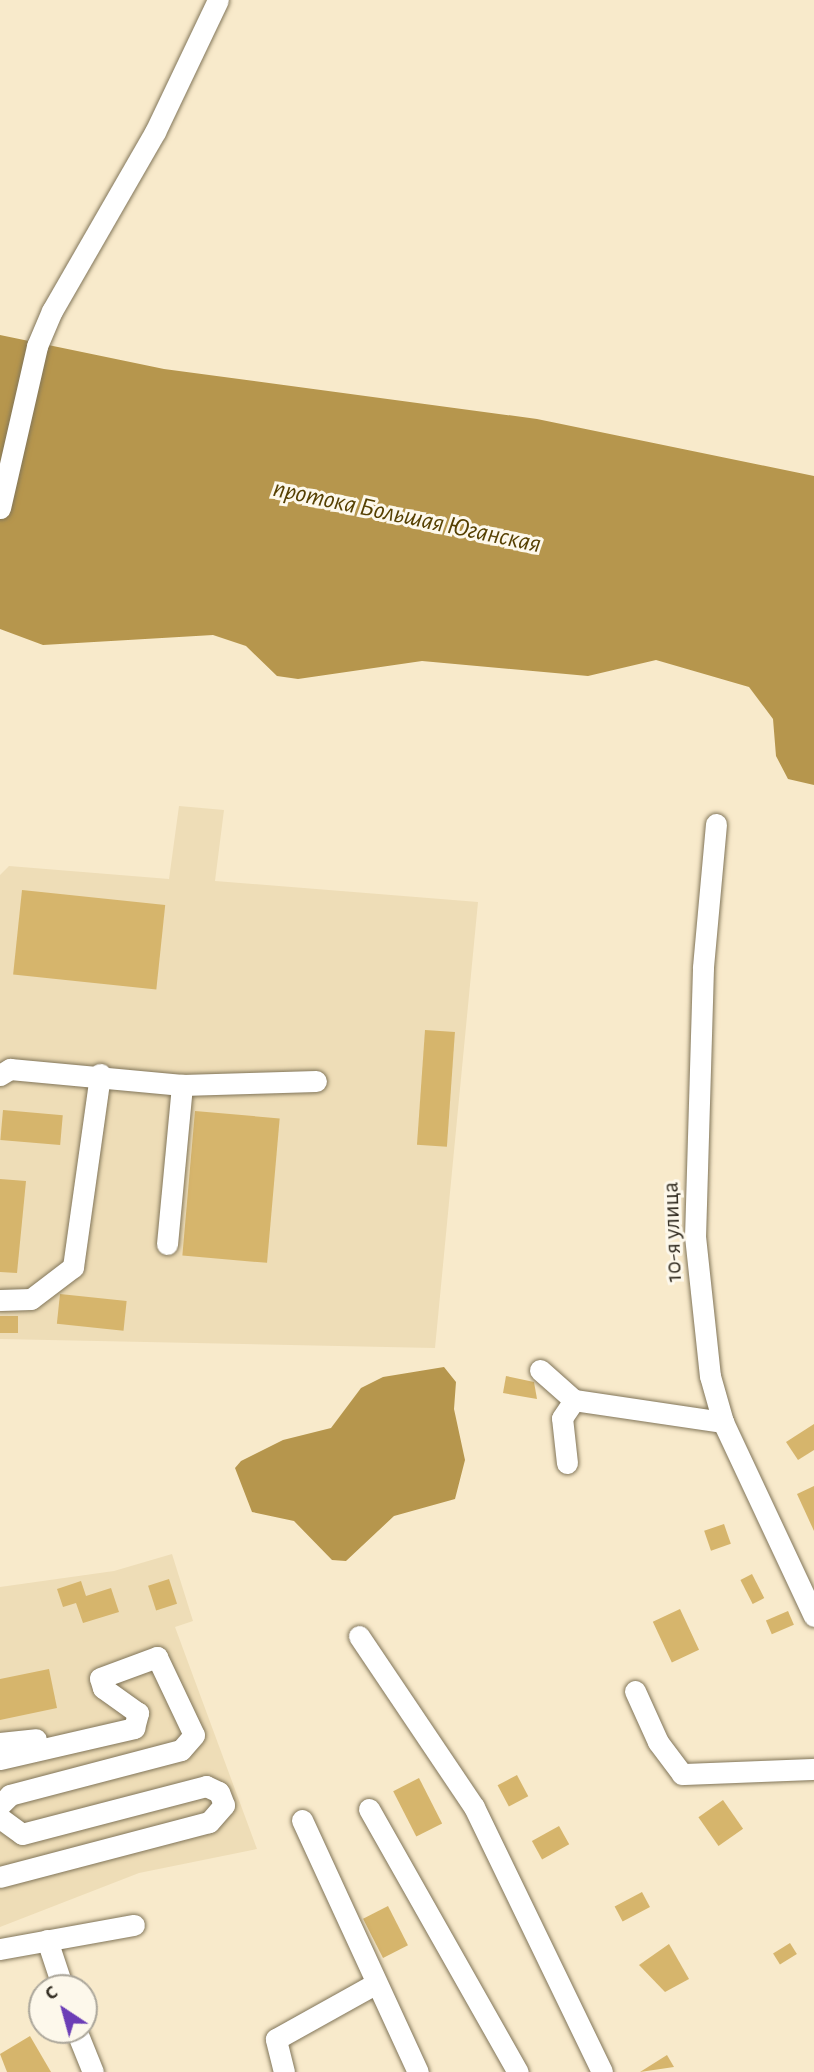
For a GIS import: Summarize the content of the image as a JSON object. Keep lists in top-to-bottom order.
{
  "streets": {
    "street": ["10-я улица"]
  },
  "water": ["протока Большая Юганская"],
  "north": "top left"
}
